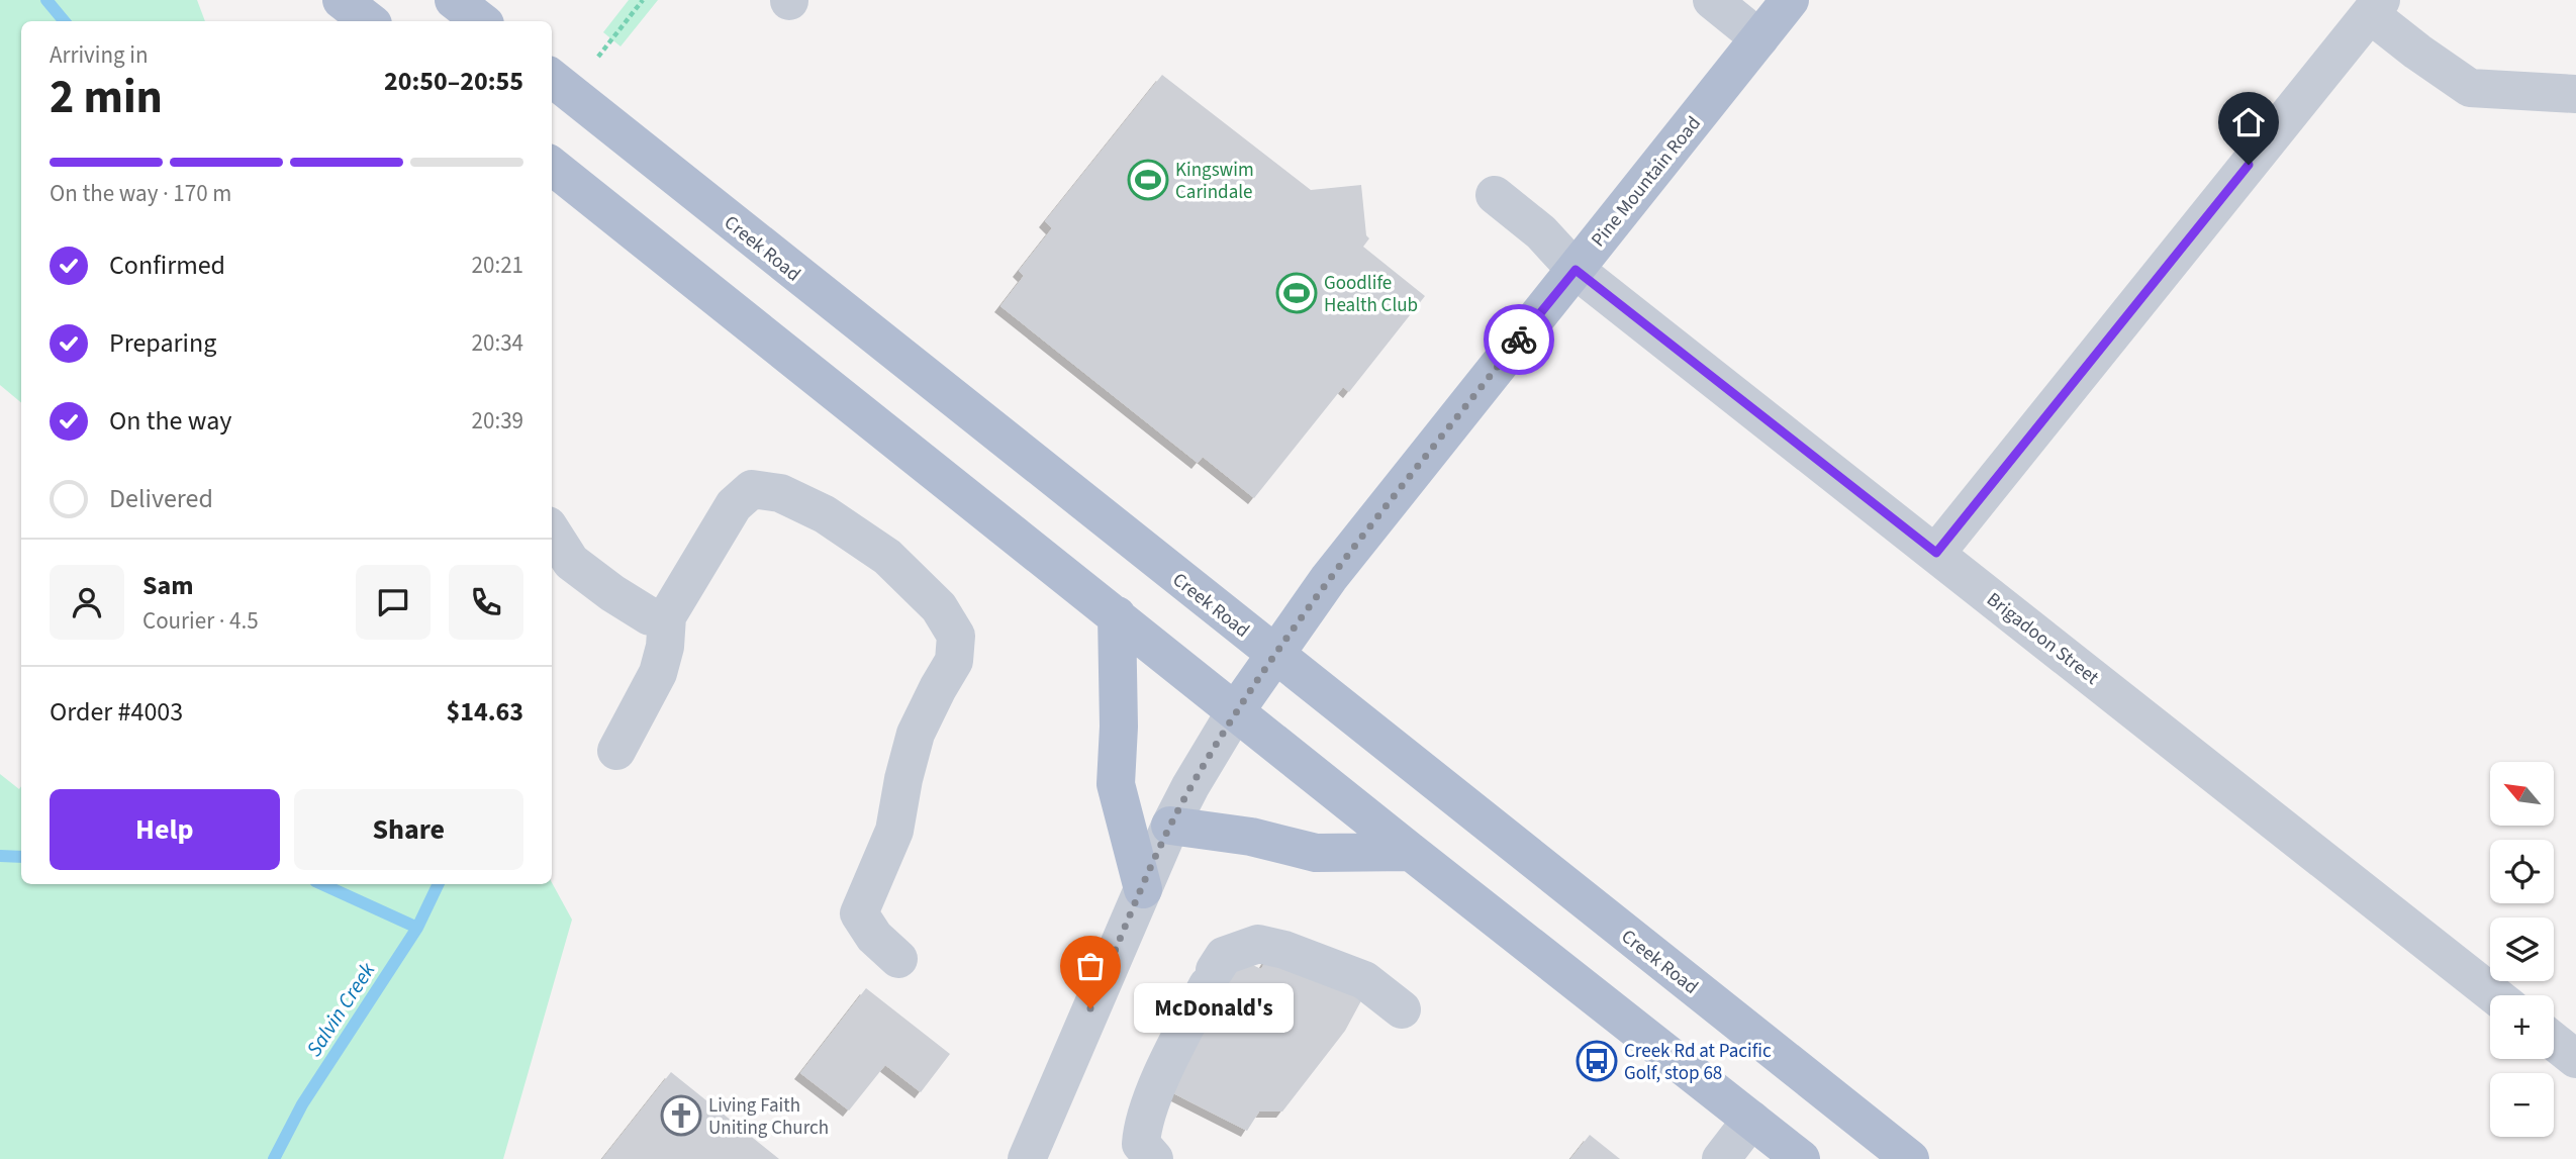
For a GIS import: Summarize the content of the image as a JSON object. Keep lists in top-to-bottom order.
{
  "streets": {
    "main road": ["Pine Mountain Road", "Creek Road"],
    "street": ["Brigadoon Street"]
  },
  "crossings": [
    ["Pine Mountain Road", "Creek Road"],
    ["Pine Mountain Road", "Brigadoon Street"]
  ],
  "water": ["Salvin Creek"],
  "places": {
    "sports": ["Kingswim Carindale", "Goodlife Health Club"],
    "other": ["McDonald's"],
    "bus stop": ["Creek Rd at Pacific Golf, stop 68"],
    "church": ["Living Faith Uniting Church"]
  },
  "north": "top left",
  "page": {
    "heading": ["2 min", "Arriving in", "20:50–20:55"],
    "panel": [
      "Sam",
      "Courier · 4.5",
      "Order #4003",
      "$14.63"
    ],
    "bar": "On the way · 170 m",
    "list": [
      ["Confirmed", "20:21"],
      ["Preparing", "20:34"],
      ["On the way", "20:39"],
      "Delivered"
    ],
    "map_buttons": ["+", "−"],
    "buttons": ["Help", "Share"],
    "bubble": "McDonald's"
  }
}
